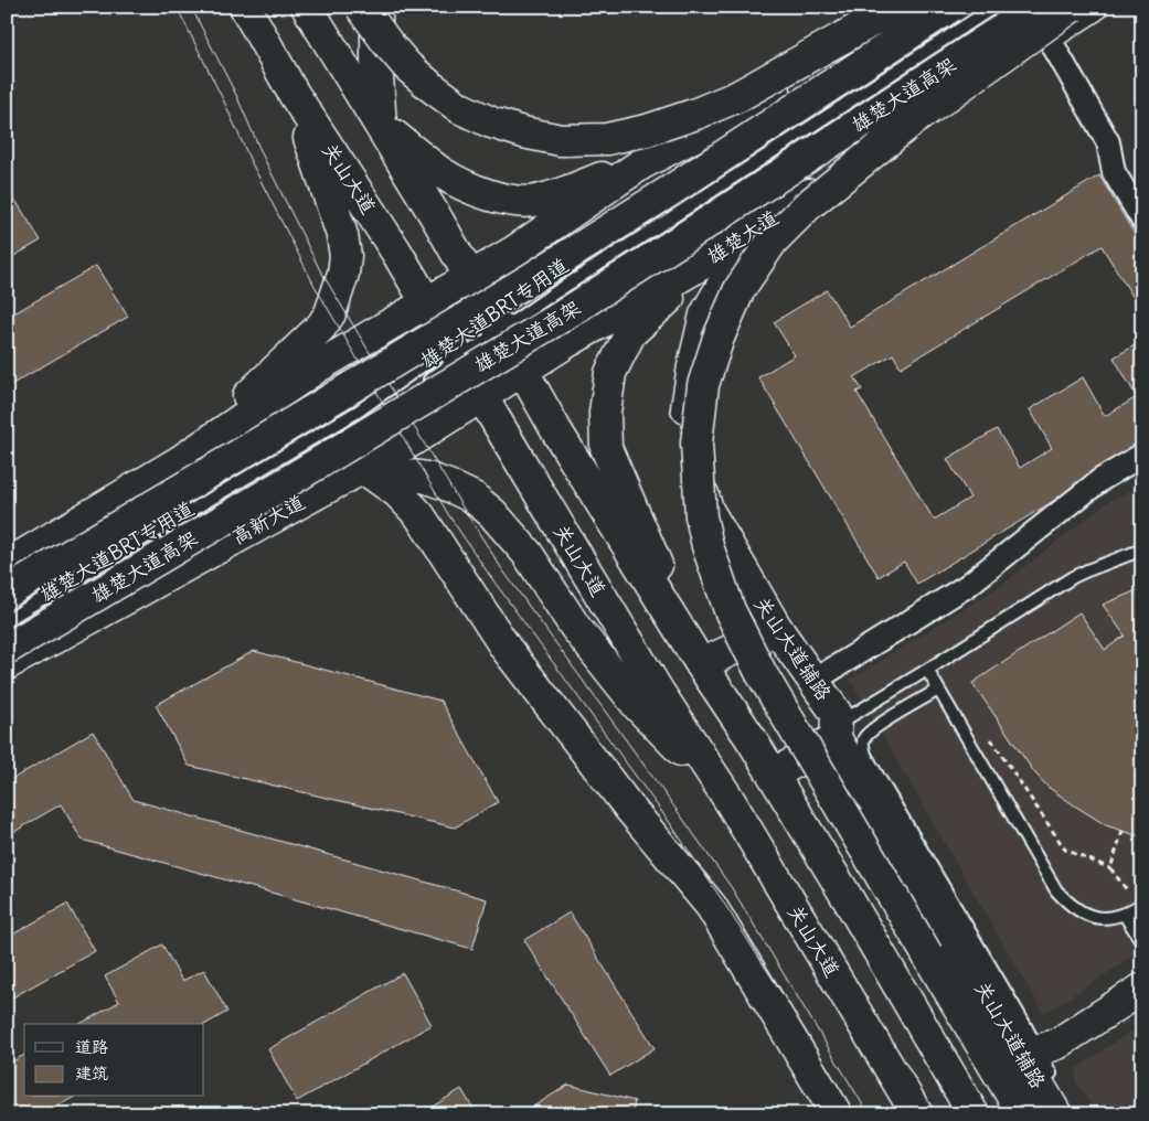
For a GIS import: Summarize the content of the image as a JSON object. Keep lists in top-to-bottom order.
{
  "streets": {
    "main road": [
      "雄楚大道高架",
      "关山大道",
      "雄楚大道",
      "高新大道",
      "关山大道辅路"
    ],
    "lane": ["雄楚大道BRT专用道"]
  },
  "crossings": [
    ["关山大道", "雄楚大道"],
    ["关山大道", "雄楚大道BRT专用道"],
    ["雄楚大道", "高新大道"],
    ["雄楚大道", "关山大道辅路"]
  ],
  "legend": ["道路", "建筑"]
}
